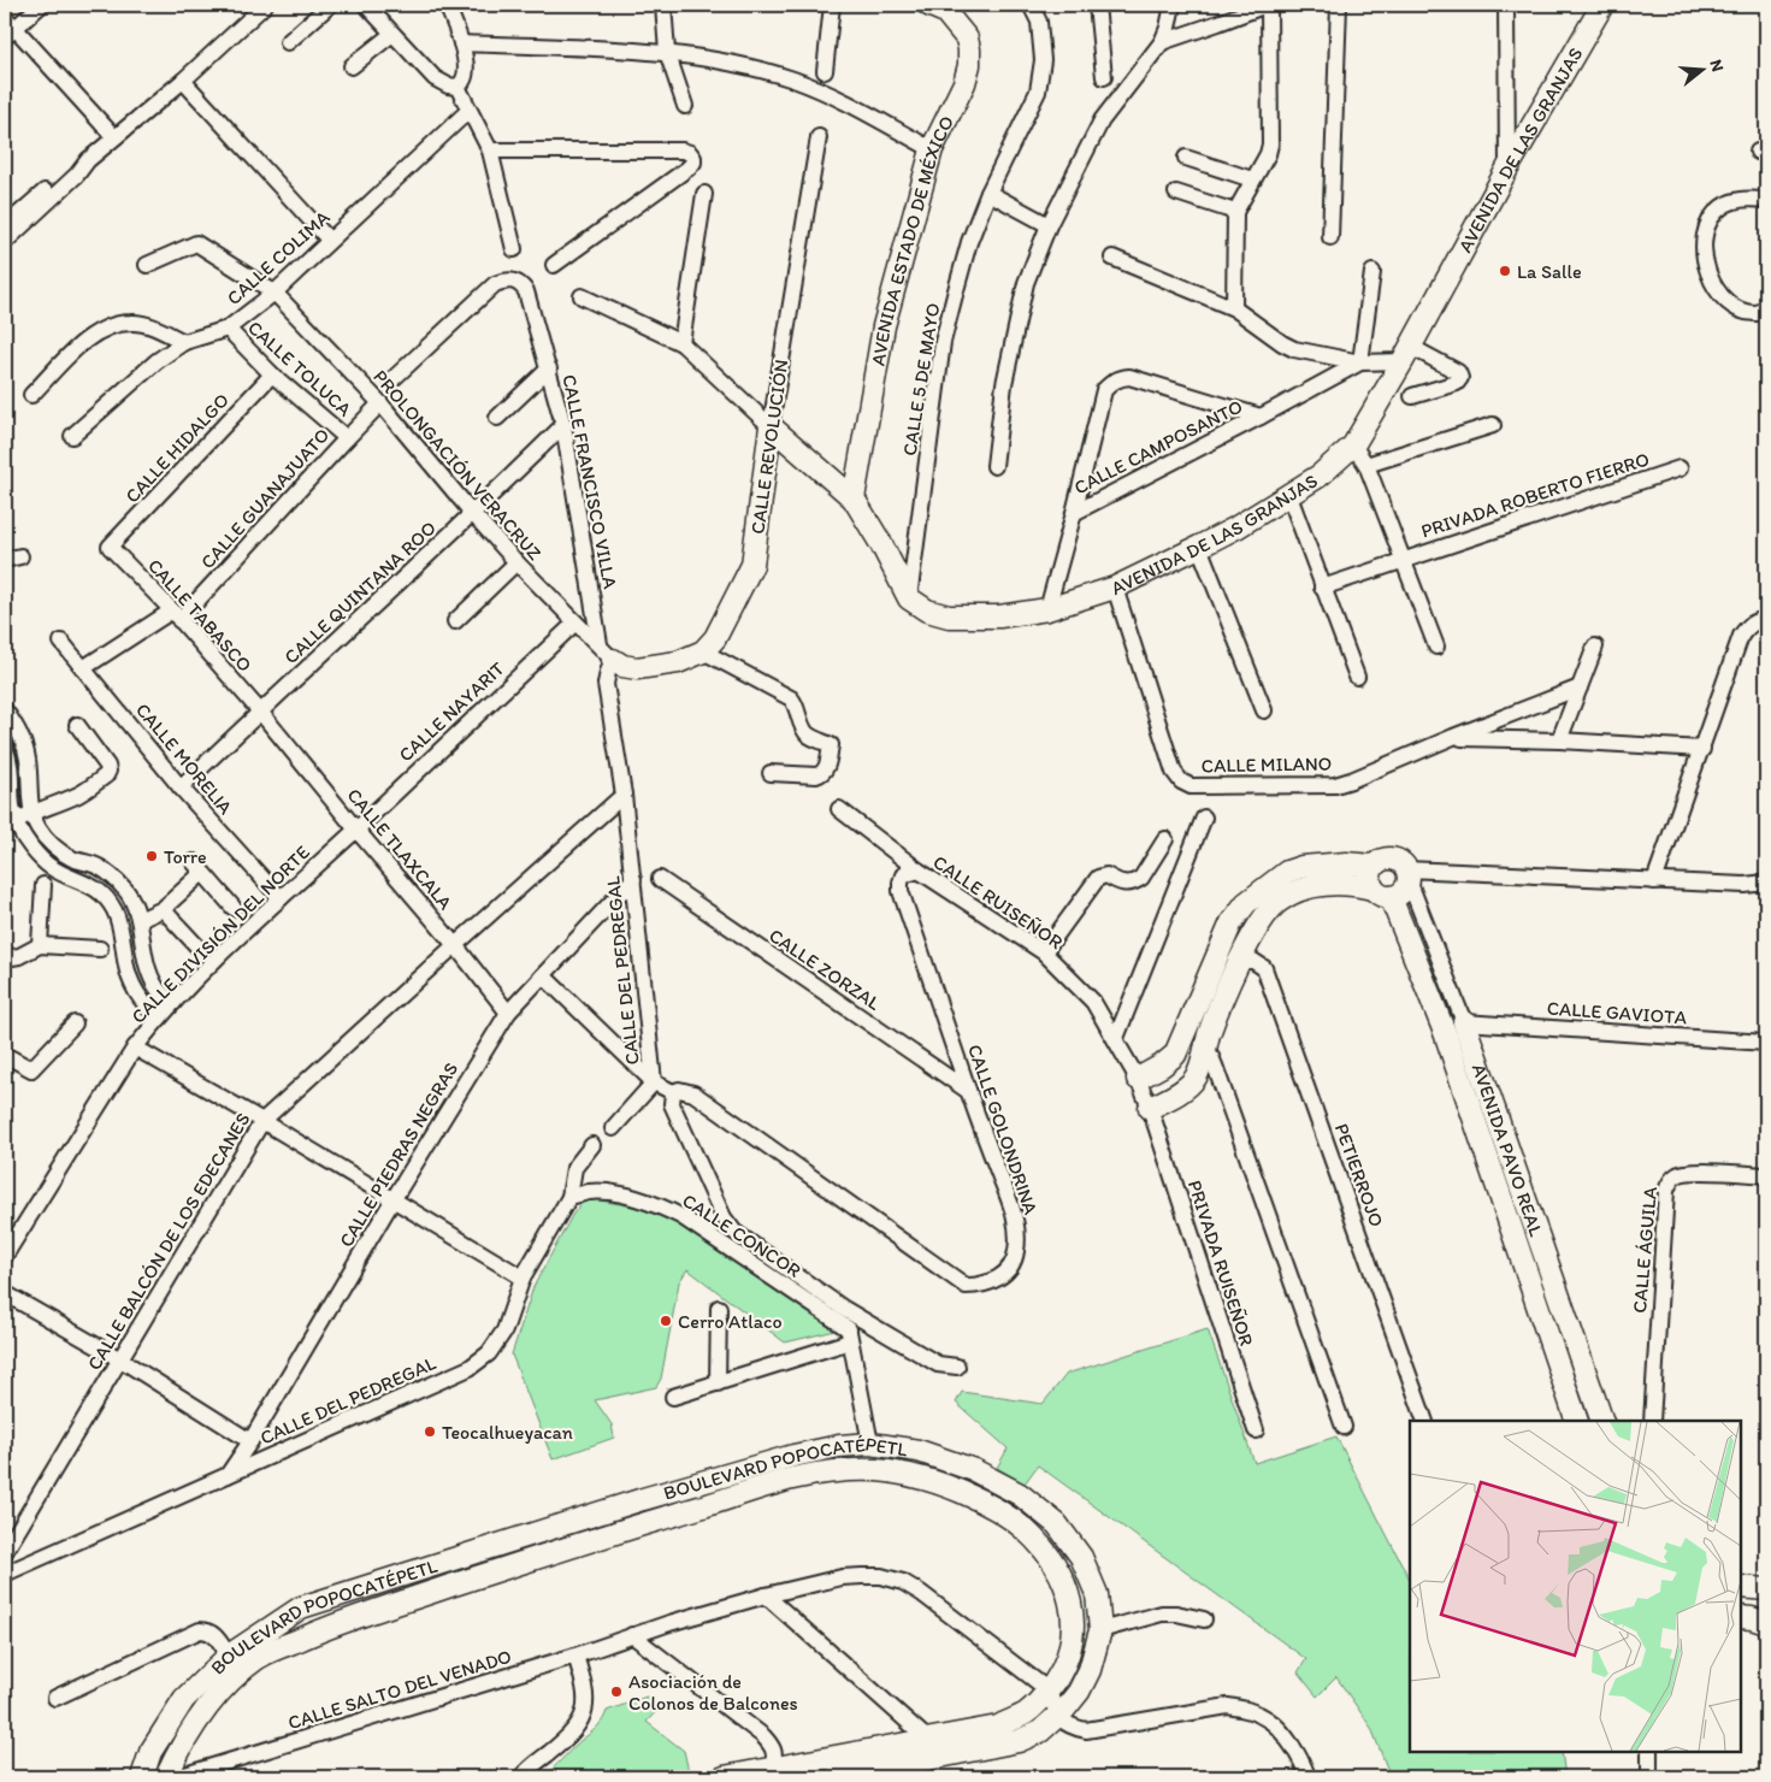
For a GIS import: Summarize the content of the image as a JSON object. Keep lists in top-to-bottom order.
{
  "streets": {
    "street": [
      "AVENIDA DE LAS GRANJAS",
      "AVENIDA ESTADO DE MÉXICO",
      "CALLE COLIMA",
      "CALLE TOLUCA",
      "CALLE 5 DE MAYO",
      "CALLE REVOLUCIÓN",
      "CALLE CAMPOSANTO",
      "CALLE HIDALGO",
      "PROLONGACIÓN VERACRUZ",
      "CALLE FRANCISCO VILLA",
      "PRIVADA ROBERTO FIERRO",
      "CALLE GUANAJUATO",
      "CALLE QUINTANA ROO",
      "CALLE TABASCO",
      "CALLE NAYARIT",
      "CALLE MORELIA",
      "CALLE MILANO",
      "CALLE TLAXCALA",
      "CALLE RUISEÑOR",
      "CALLE DIVISIÓN DEL NORTE",
      "CALLE ZORZAL",
      "CALLE DEL PEDREGAL",
      "CALLE GAVIOTA",
      "CALLE GOLONDRINA",
      "AVENIDA PAVO REAL",
      "CALLE PIEDRAS NEGRAS",
      "PETIERROJO",
      "CALLE CONCOR",
      "CALLE BALCÓN DE LOS EDECANES",
      "CALLE ÁGUILA",
      "PRIVADA RUISEÑOR",
      "BOULEVARD POPOCATÉPETL",
      "CALLE SALTO DEL VENADO"
    ]
  },
  "crossings": [
    ["AVENIDA DE LAS GRANJAS", "CALLE 5 DE MAYO"],
    ["AVENIDA DE LAS GRANJAS", "CALLE CAMPOSANTO"],
    ["AVENIDA DE LAS GRANJAS", "CALLE MILANO"],
    ["CALLE COLIMA", "CALLE TOLUCA"],
    ["CALLE COLIMA", "PROLONGACIÓN VERACRUZ"],
    ["CALLE TOLUCA", "CALLE HIDALGO"],
    ["CALLE TOLUCA", "CALLE GUANAJUATO"],
    ["CALLE HIDALGO", "CALLE TABASCO"],
    ["PROLONGACIÓN VERACRUZ", "CALLE FRANCISCO VILLA"],
    ["PROLONGACIÓN VERACRUZ", "CALLE GUANAJUATO"],
    ["PROLONGACIÓN VERACRUZ", "CALLE QUINTANA ROO"],
    ["PROLONGACIÓN VERACRUZ", "CALLE NAYARIT"],
    ["PROLONGACIÓN VERACRUZ", "CALLE DEL PEDREGAL"],
    ["CALLE FRANCISCO VILLA", "CALLE QUINTANA ROO"],
    ["CALLE FRANCISCO VILLA", "CALLE DEL PEDREGAL"],
    ["CALLE GUANAJUATO", "CALLE TABASCO"],
    ["CALLE GUANAJUATO", "CALLE MORELIA"],
    ["CALLE QUINTANA ROO", "CALLE TABASCO"],
    ["CALLE QUINTANA ROO", "CALLE MORELIA"],
    ["CALLE QUINTANA ROO", "CALLE TLAXCALA"],
    ["CALLE TABASCO", "CALLE TLAXCALA"],
    ["CALLE NAYARIT", "CALLE TLAXCALA"],
    ["CALLE NAYARIT", "CALLE DIVISIÓN DEL NORTE"],
    ["CALLE MORELIA", "CALLE DIVISIÓN DEL NORTE"],
    ["CALLE TLAXCALA", "CALLE DIVISIÓN DEL NORTE"],
    ["CALLE TLAXCALA", "CALLE PIEDRAS NEGRAS"],
    ["CALLE TLAXCALA", "CALLE BALCÓN DE LOS EDECANES"],
    ["CALLE RUISEÑOR", "CALLE GOLONDRINA"],
    ["CALLE RUISEÑOR", "PRIVADA RUISEÑOR"],
    ["CALLE ZORZAL", "CALLE GOLONDRINA"],
    ["CALLE DEL PEDREGAL", "CALLE GOLONDRINA"],
    ["CALLE DEL PEDREGAL", "CALLE PIEDRAS NEGRAS"],
    ["CALLE DEL PEDREGAL", "CALLE CONCOR"],
    ["CALLE DEL PEDREGAL", "CALLE BALCÓN DE LOS EDECANES"],
    ["CALLE GAVIOTA", "AVENIDA PAVO REAL"],
    ["CALLE GOLONDRINA", "CALLE PIEDRAS NEGRAS"],
    ["BOULEVARD POPOCATÉPETL", "CALLE SALTO DEL VENADO"]
  ],
  "places": [
    "La Salle",
    "Torre",
    "Cerro Atlaco",
    "Teocalhueyacan",
    "Asociación de Colonos de Balcones"
  ],
  "north": "right"
}
